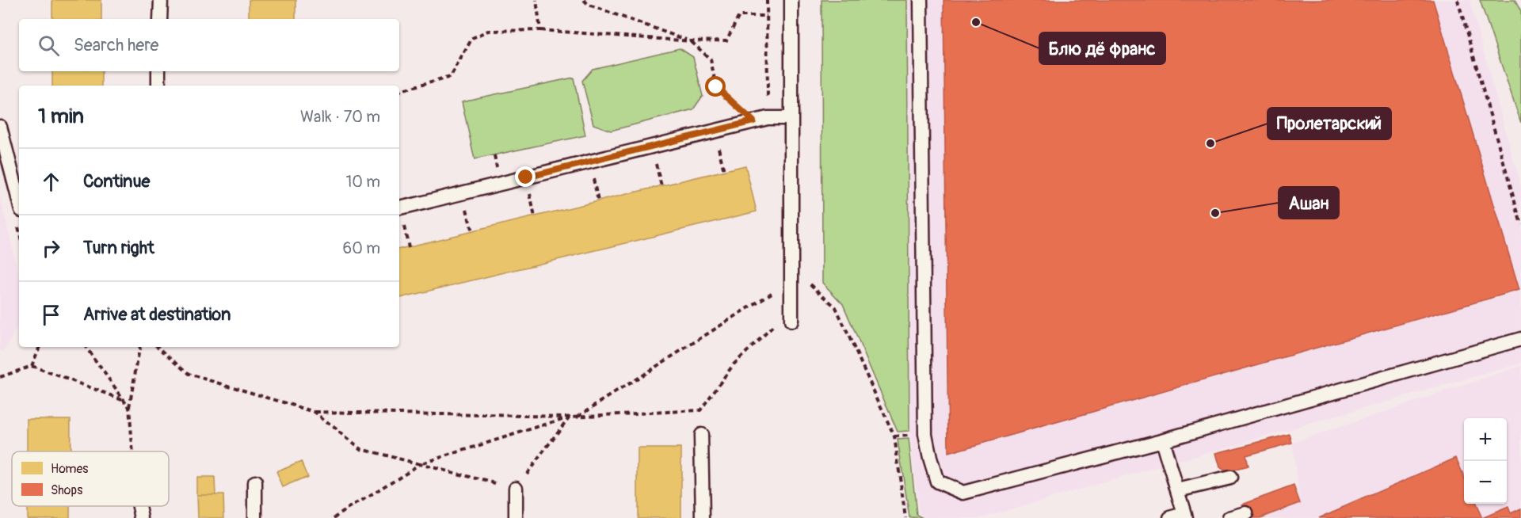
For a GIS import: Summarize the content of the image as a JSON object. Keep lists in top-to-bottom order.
{
  "places": ["Блю дё франс", "Пролетарский", "Ашан"],
  "legend": ["Homes", "Shops"],
  "page": {
    "search": "Search here",
    "heading": ["1 min", "Walk · 70 m"],
    "list": [
      ["Continue", "10 m"],
      ["Turn right", "60 m"],
      "Arrive at destination"
    ],
    "map_buttons": ["+", "−"]
  }
}
